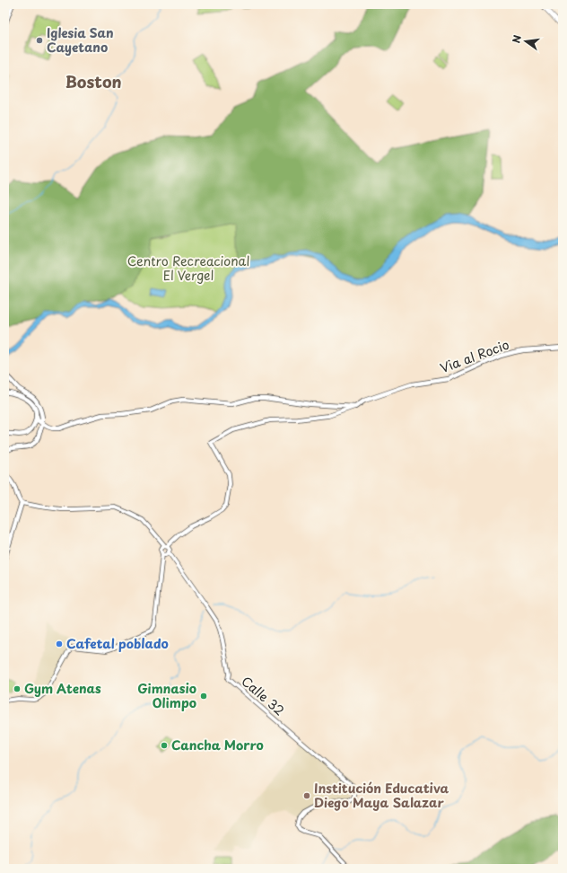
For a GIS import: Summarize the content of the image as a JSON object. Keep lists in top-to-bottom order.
{
  "streets": {
    "main road": ["Via al Rocio"],
    "street": ["Calle 32"]
  },
  "districts": ["Boston"],
  "parks": ["Centro Recreacional El Vergel"],
  "places": [
    "Iglesia San Cayetano",
    "Cafetal poblado",
    "Gym Atenas",
    "Gimnasio Olimpo",
    "Cancha Morro",
    "Institución Educativa Diego Maya Salazar"
  ],
  "north": "left"
}
